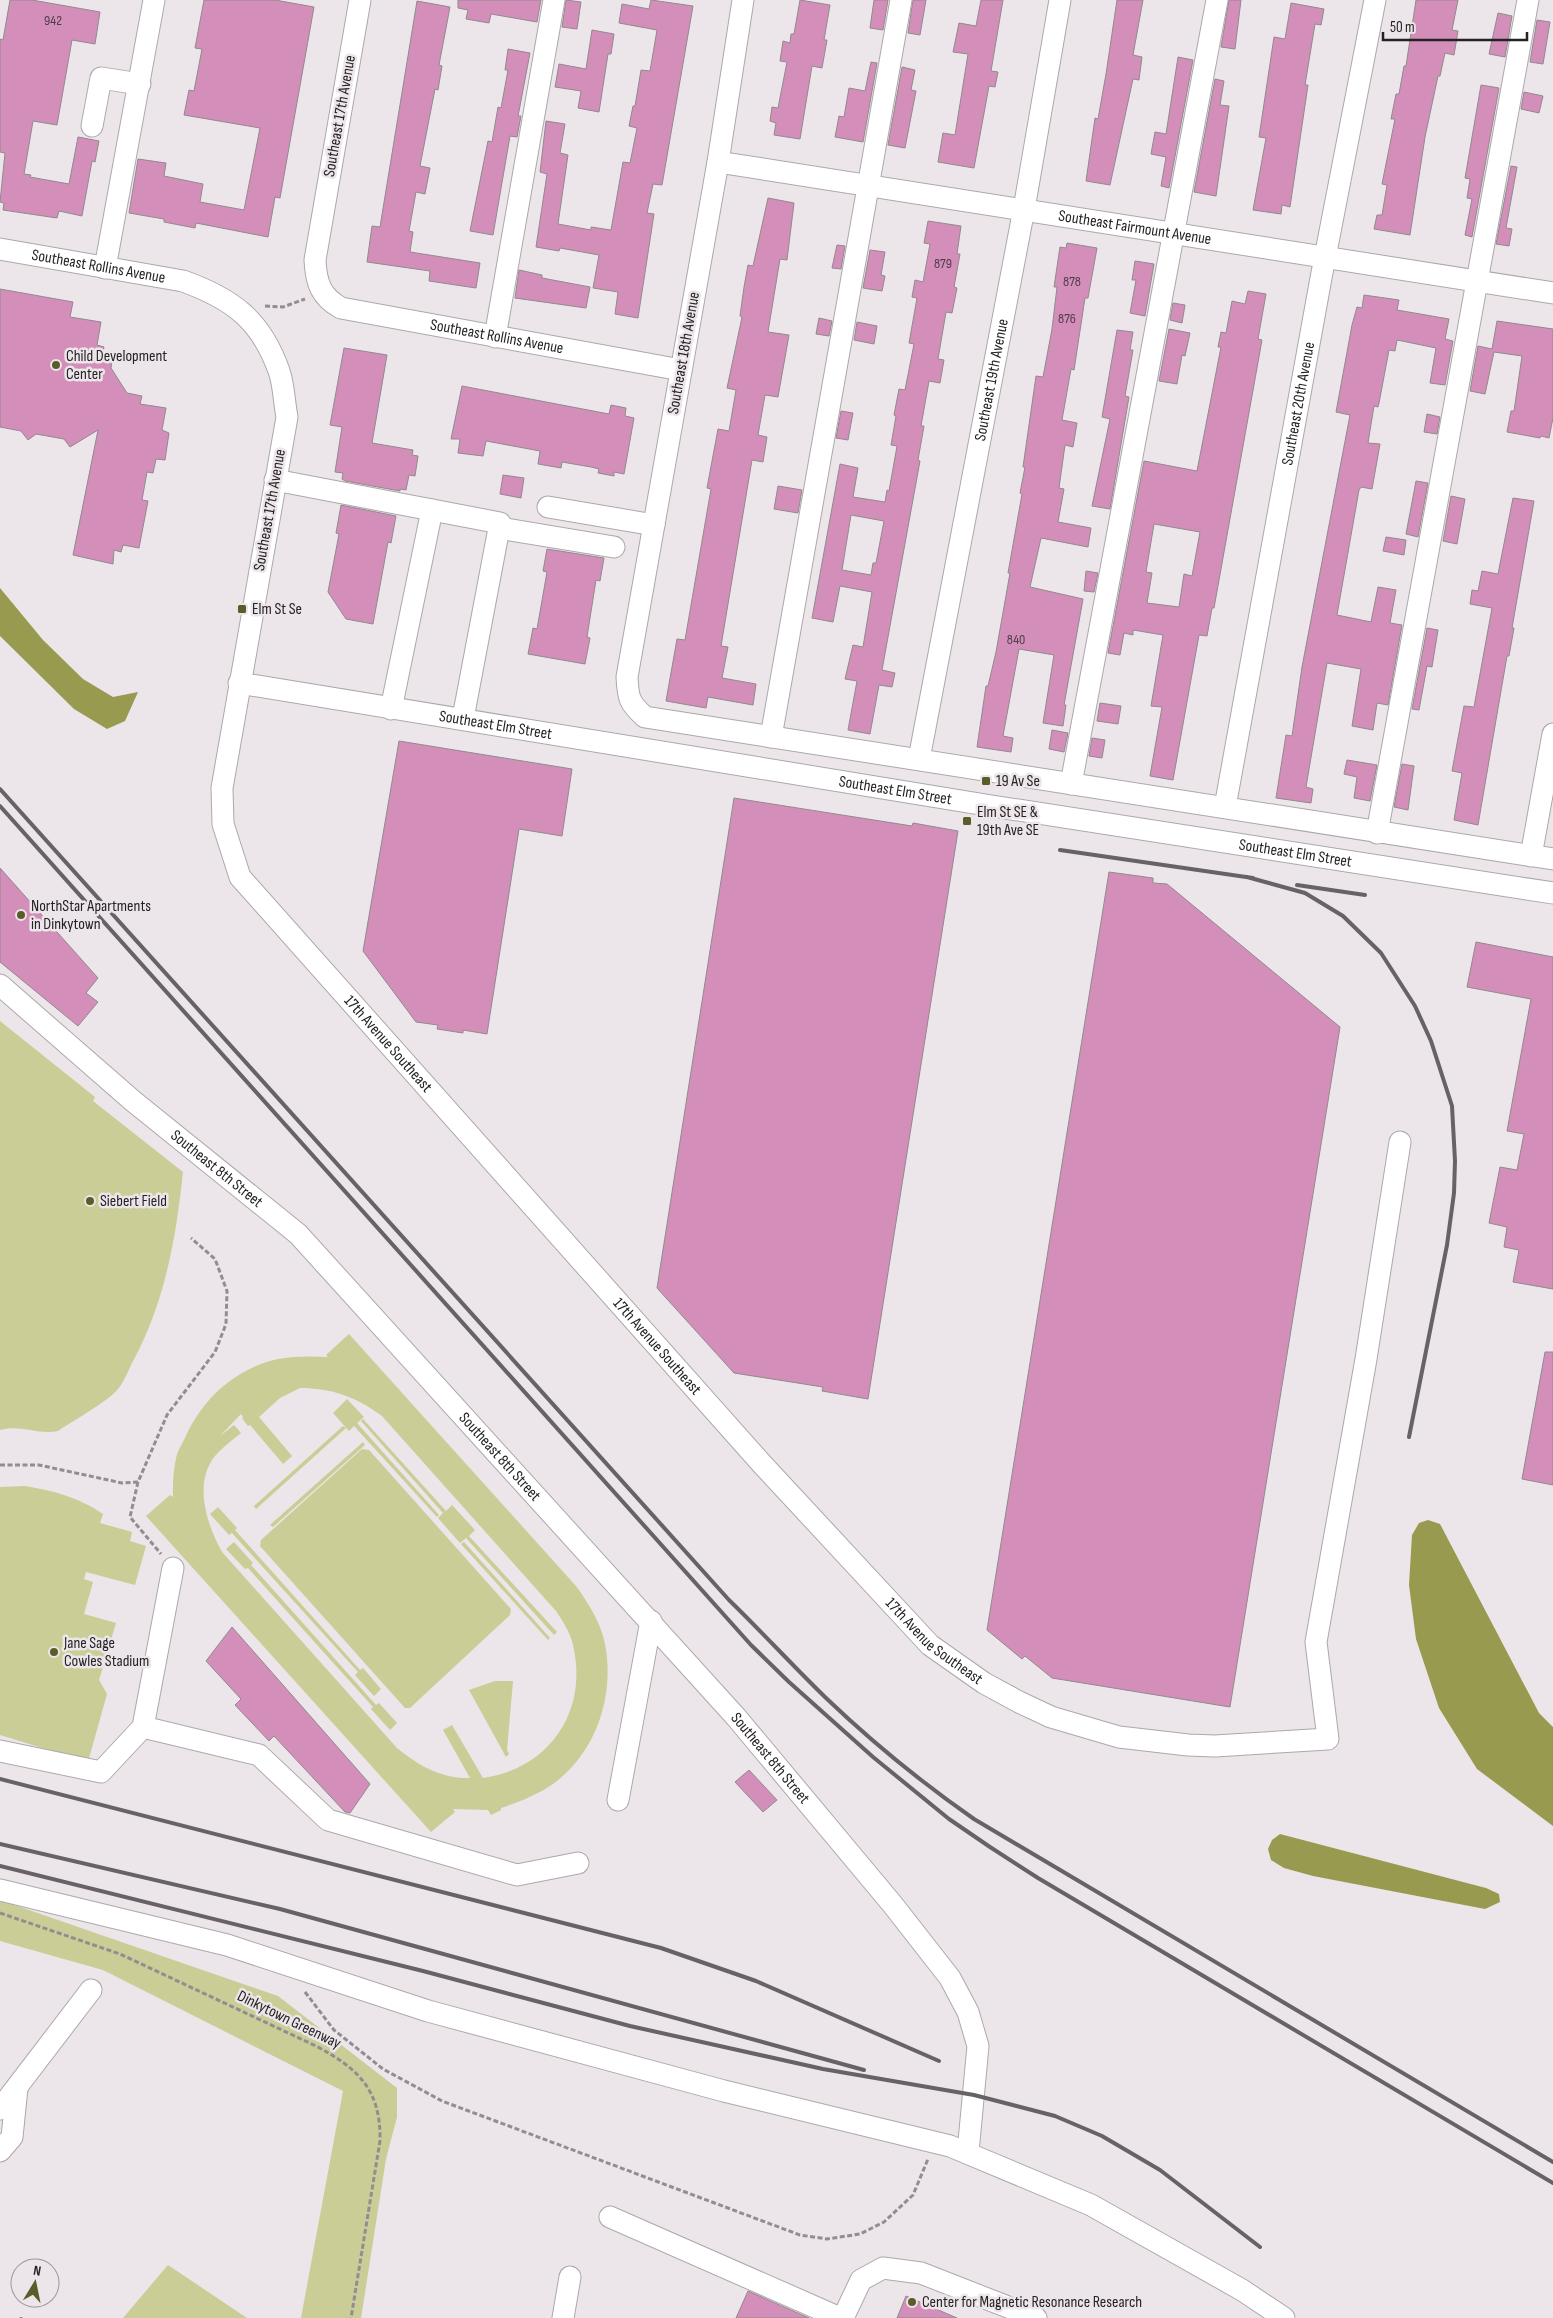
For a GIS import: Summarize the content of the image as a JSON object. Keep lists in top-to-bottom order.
{
  "streets": {
    "street": [
      "Southeast 17th Avenue",
      "Southeast Fairmount Avenue",
      "Southeast Rollins Avenue",
      "Southeast 18th Avenue",
      "Southeast 19th Avenue",
      "Southeast 20th Avenue",
      "Southeast Elm Street",
      "17th Avenue Southeast",
      "Southeast 8th Street"
    ],
    "path": ["Dinkytown Greenway"]
  },
  "crossings": [
    ["Southeast 17th Avenue", "Southeast Rollins Avenue"],
    ["Southeast 17th Avenue", "Southeast Elm Street"],
    ["Southeast 17th Avenue", "17th Avenue Southeast"],
    ["Southeast Fairmount Avenue", "Southeast 18th Avenue"],
    ["Southeast Fairmount Avenue", "Southeast 19th Avenue"],
    ["Southeast Fairmount Avenue", "Southeast 20th Avenue"],
    ["Southeast Rollins Avenue", "Southeast 18th Avenue"],
    ["Southeast 18th Avenue", "Southeast Elm Street"],
    ["Southeast 19th Avenue", "Southeast Elm Street"],
    ["Southeast 20th Avenue", "Southeast Elm Street"],
    ["Southeast Elm Street", "17th Avenue Southeast"]
  ],
  "places": {
    "other": [
      "Child Development Center",
      "NorthStar Apartments in Dinkytown",
      "Siebert Field",
      "Jane Sage Cowles Stadium",
      "Center for Magnetic Resonance Research"
    ],
    "transit": ["Elm St Se", "19 Av Se", "Elm St SE & 19th Ave SE"]
  },
  "house_numbers": [
    "942",
    "879",
    "878",
    "876",
    "840"
  ],
  "scale_bar": "50 m",
  "north": "top"
}
